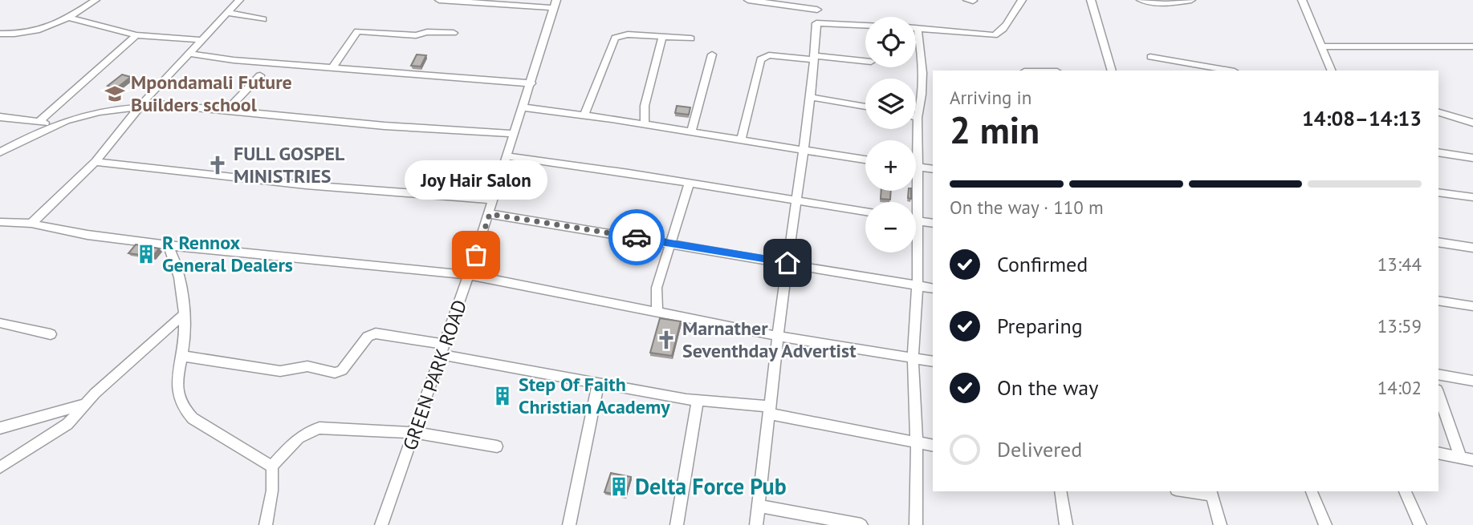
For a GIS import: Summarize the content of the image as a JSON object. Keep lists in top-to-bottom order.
{
  "streets": {
    "street": ["GREEN PARK ROAD"]
  },
  "places": {
    "school or university": ["Mpondamali Future Builders school"],
    "church": ["FULL GOSPEL MINISTRIES", "Marnather Seventhday Advertist"],
    "building": ["R Rennox General Dealers", "Step Of Faith Christian Academy", "Delta Force Pub"],
    "other": ["Joy Hair Salon"]
  },
  "page": {
    "map_buttons": ["+", "−"],
    "heading": ["2 min", "Arriving in", "14:08–14:13"],
    "bubble": "Joy Hair Salon",
    "bar": "On the way · 110 m",
    "list": [
      ["Confirmed", "13:44"],
      ["Preparing", "13:59"],
      ["On the way", "14:02"],
      "Delivered"
    ]
  }
}
